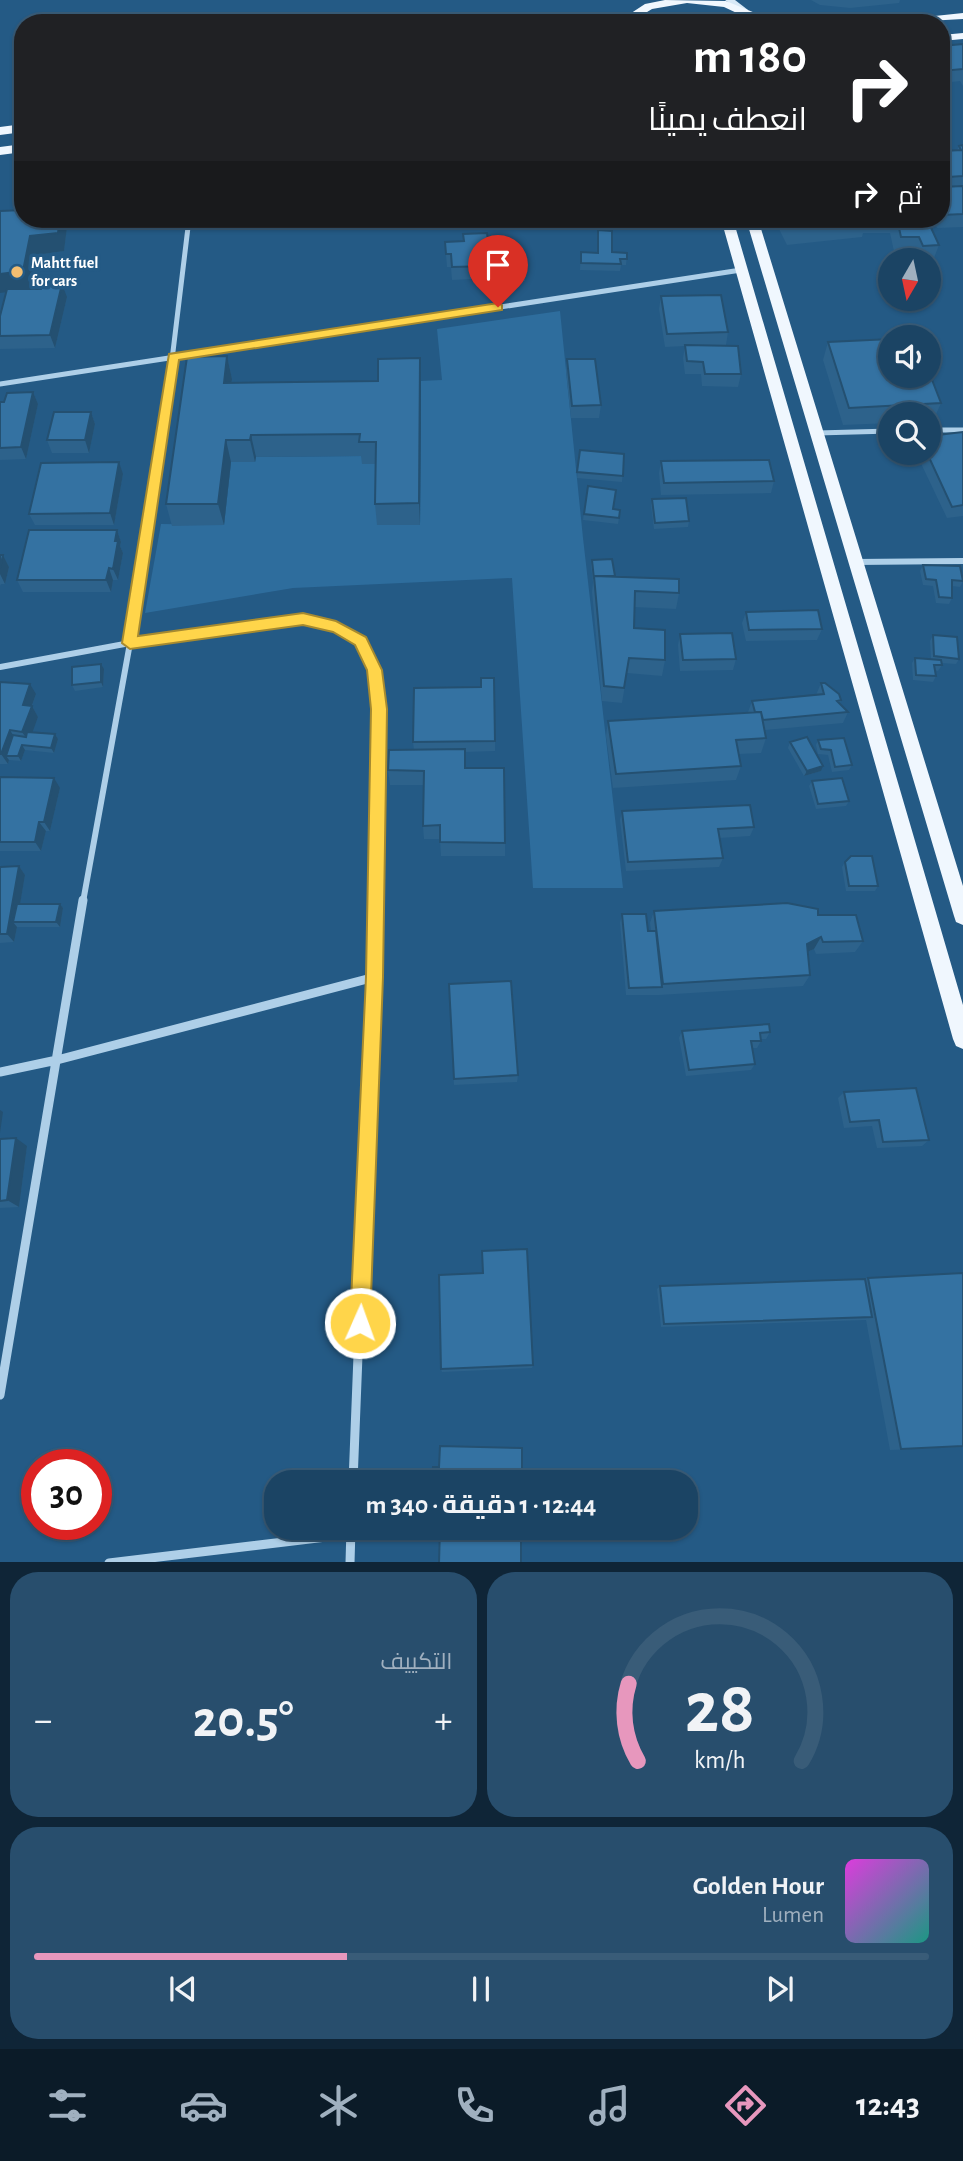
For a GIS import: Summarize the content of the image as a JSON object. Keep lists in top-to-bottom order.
{
  "places": ["Mahtt fuel for cars"],
  "north": "bottom",
  "page": {
    "turn": ["180 m", "انعطف يمينًا"],
    "then": "ثم",
    "limit": "30",
    "trip": "12:44 · 1 دقيقة · 340 m",
    "tile": "التكييف",
    "heat": ["−", "20.5°", "+"],
    "song": ["Golden Hour", "Lumen"],
    "tabs": "12:43",
    "gauge": ["28", "km/h"]
  }
}
